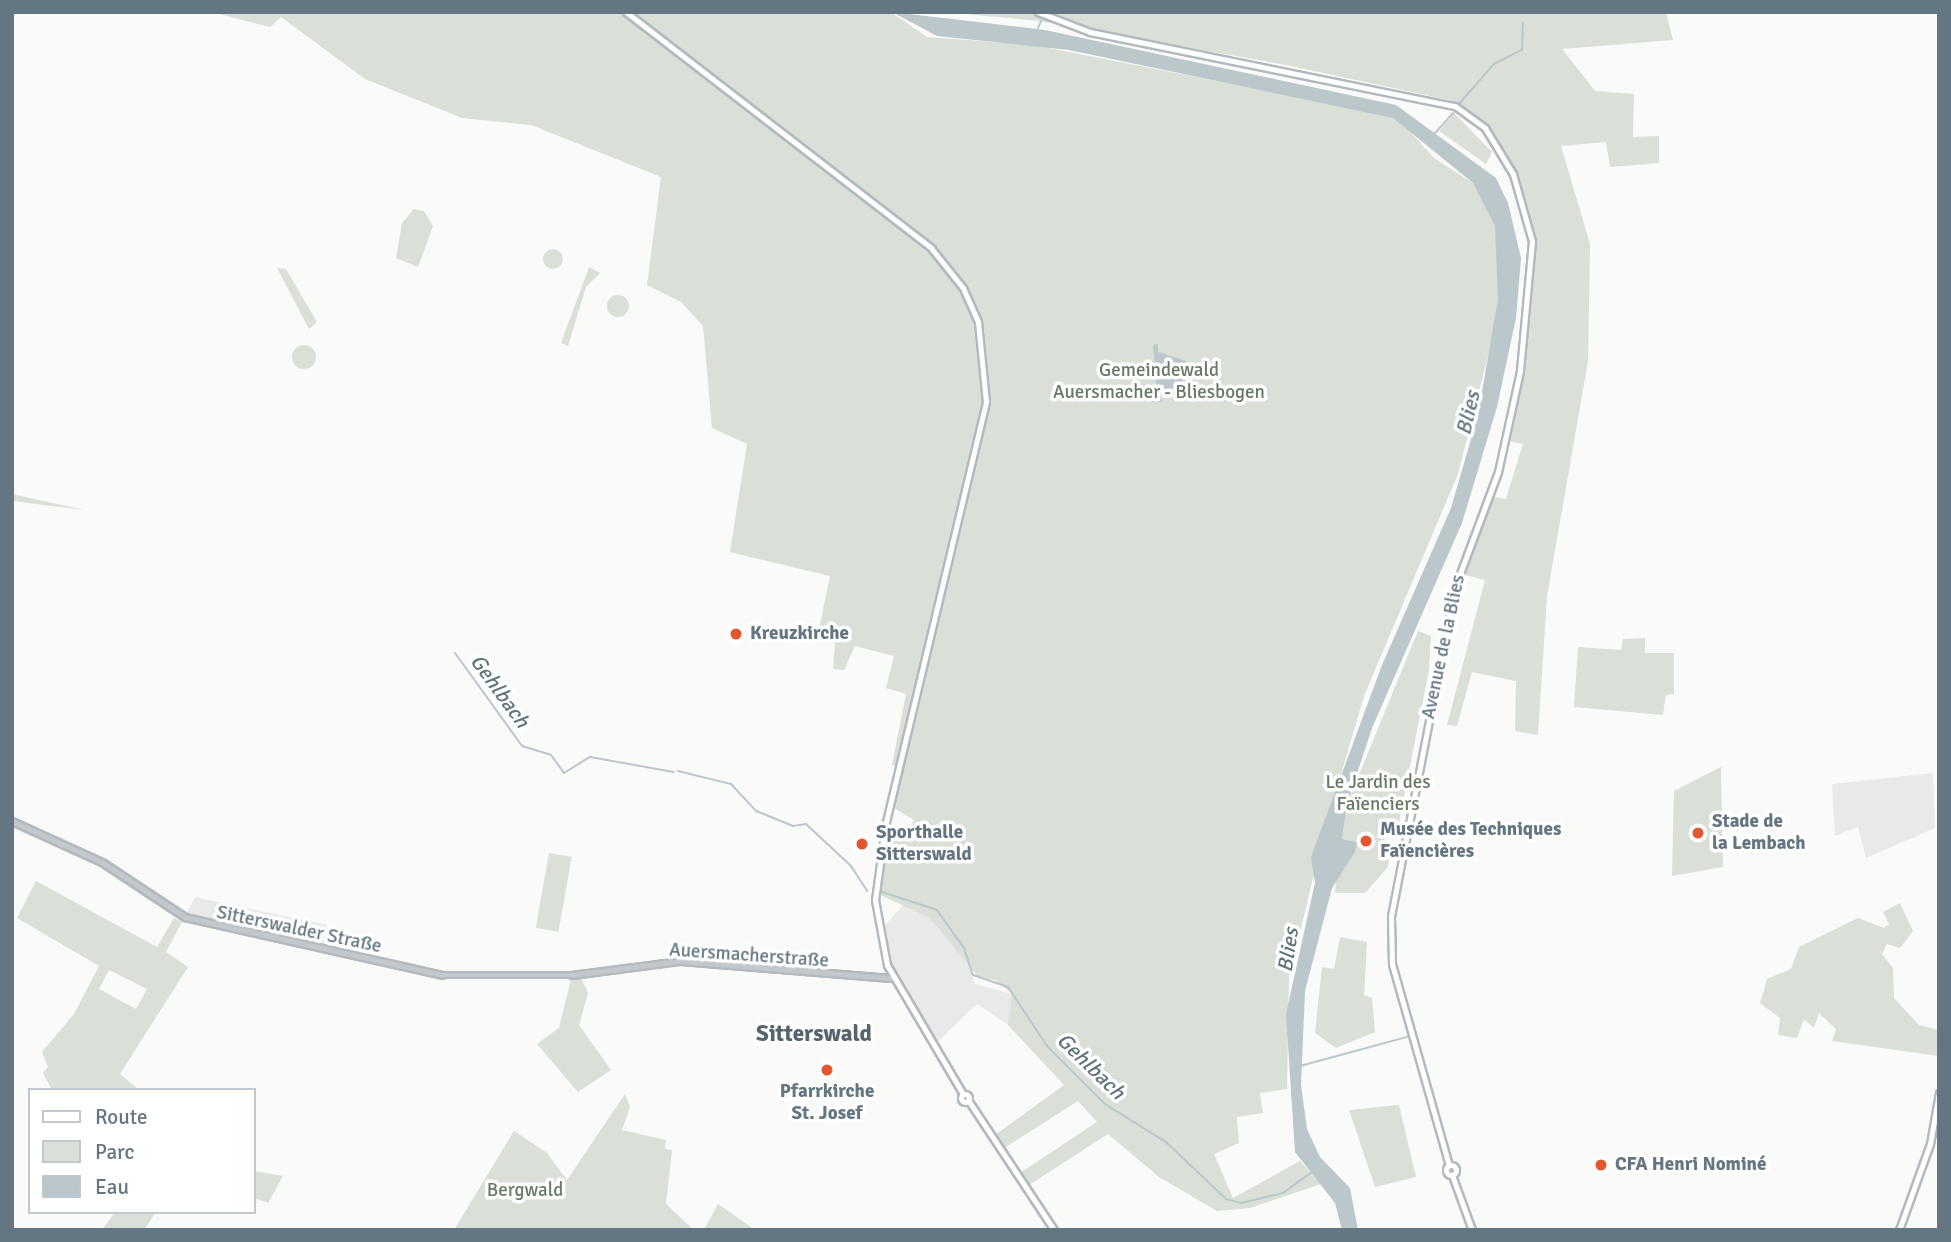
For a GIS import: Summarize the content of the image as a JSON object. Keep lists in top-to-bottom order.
{
  "streets": {
    "main road": ["Avenue de la Blies"],
    "street": ["Sitterswalder Straße", "Auersmacherstraße"]
  },
  "crossings": [
    ["Sitterswalder Straße", "Auersmacherstraße"]
  ],
  "districts": ["Sitterswald"],
  "water": ["Blies", "Gehlbach"],
  "parks": ["Gemeindewald Auersmacher - Bliesbogen", "Le Jardin des Faïenciers", "Bergwald"],
  "places": [
    "Kreuzkirche",
    "Stade de la Lembach",
    "Musée des Techniques Faïencières",
    "Sporthalle Sitterswald",
    "Pfarrkirche St. Josef",
    "CFA Henri Nominé"
  ],
  "legend": ["Route", "Parc", "Eau"]
}
